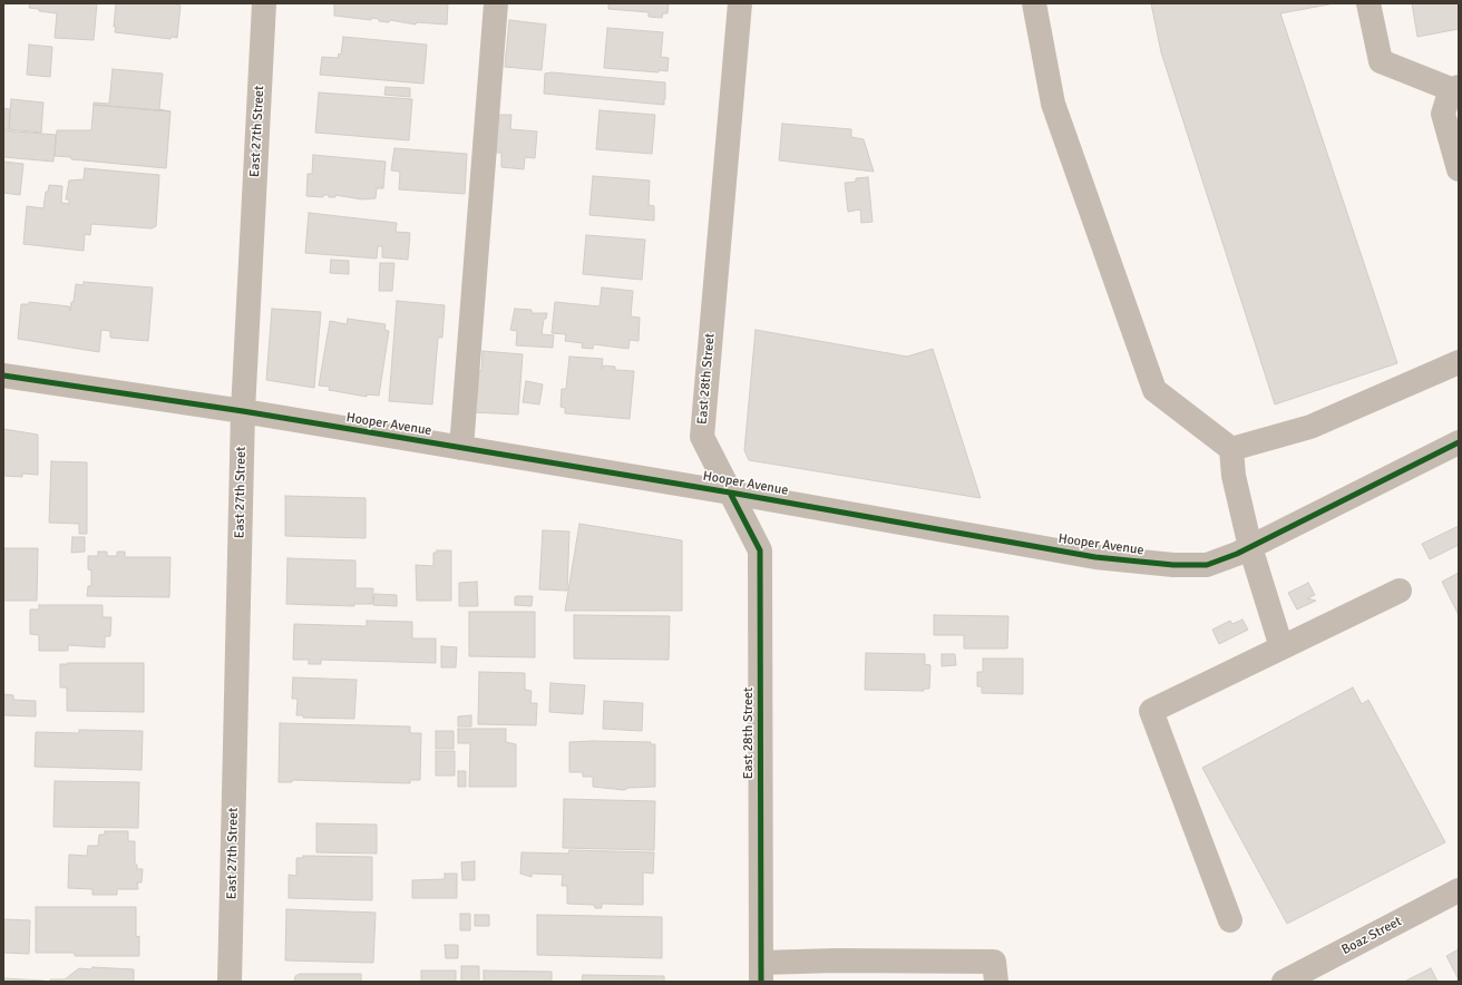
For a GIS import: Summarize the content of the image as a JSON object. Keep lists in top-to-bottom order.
{
  "streets": {
    "street": [
      "East 27th Street",
      "East 28th Street",
      "Hooper Avenue",
      "Boaz Street"
    ]
  },
  "crossings": [
    ["East 27th Street", "Hooper Avenue"],
    ["East 28th Street", "Hooper Avenue"]
  ]
}
